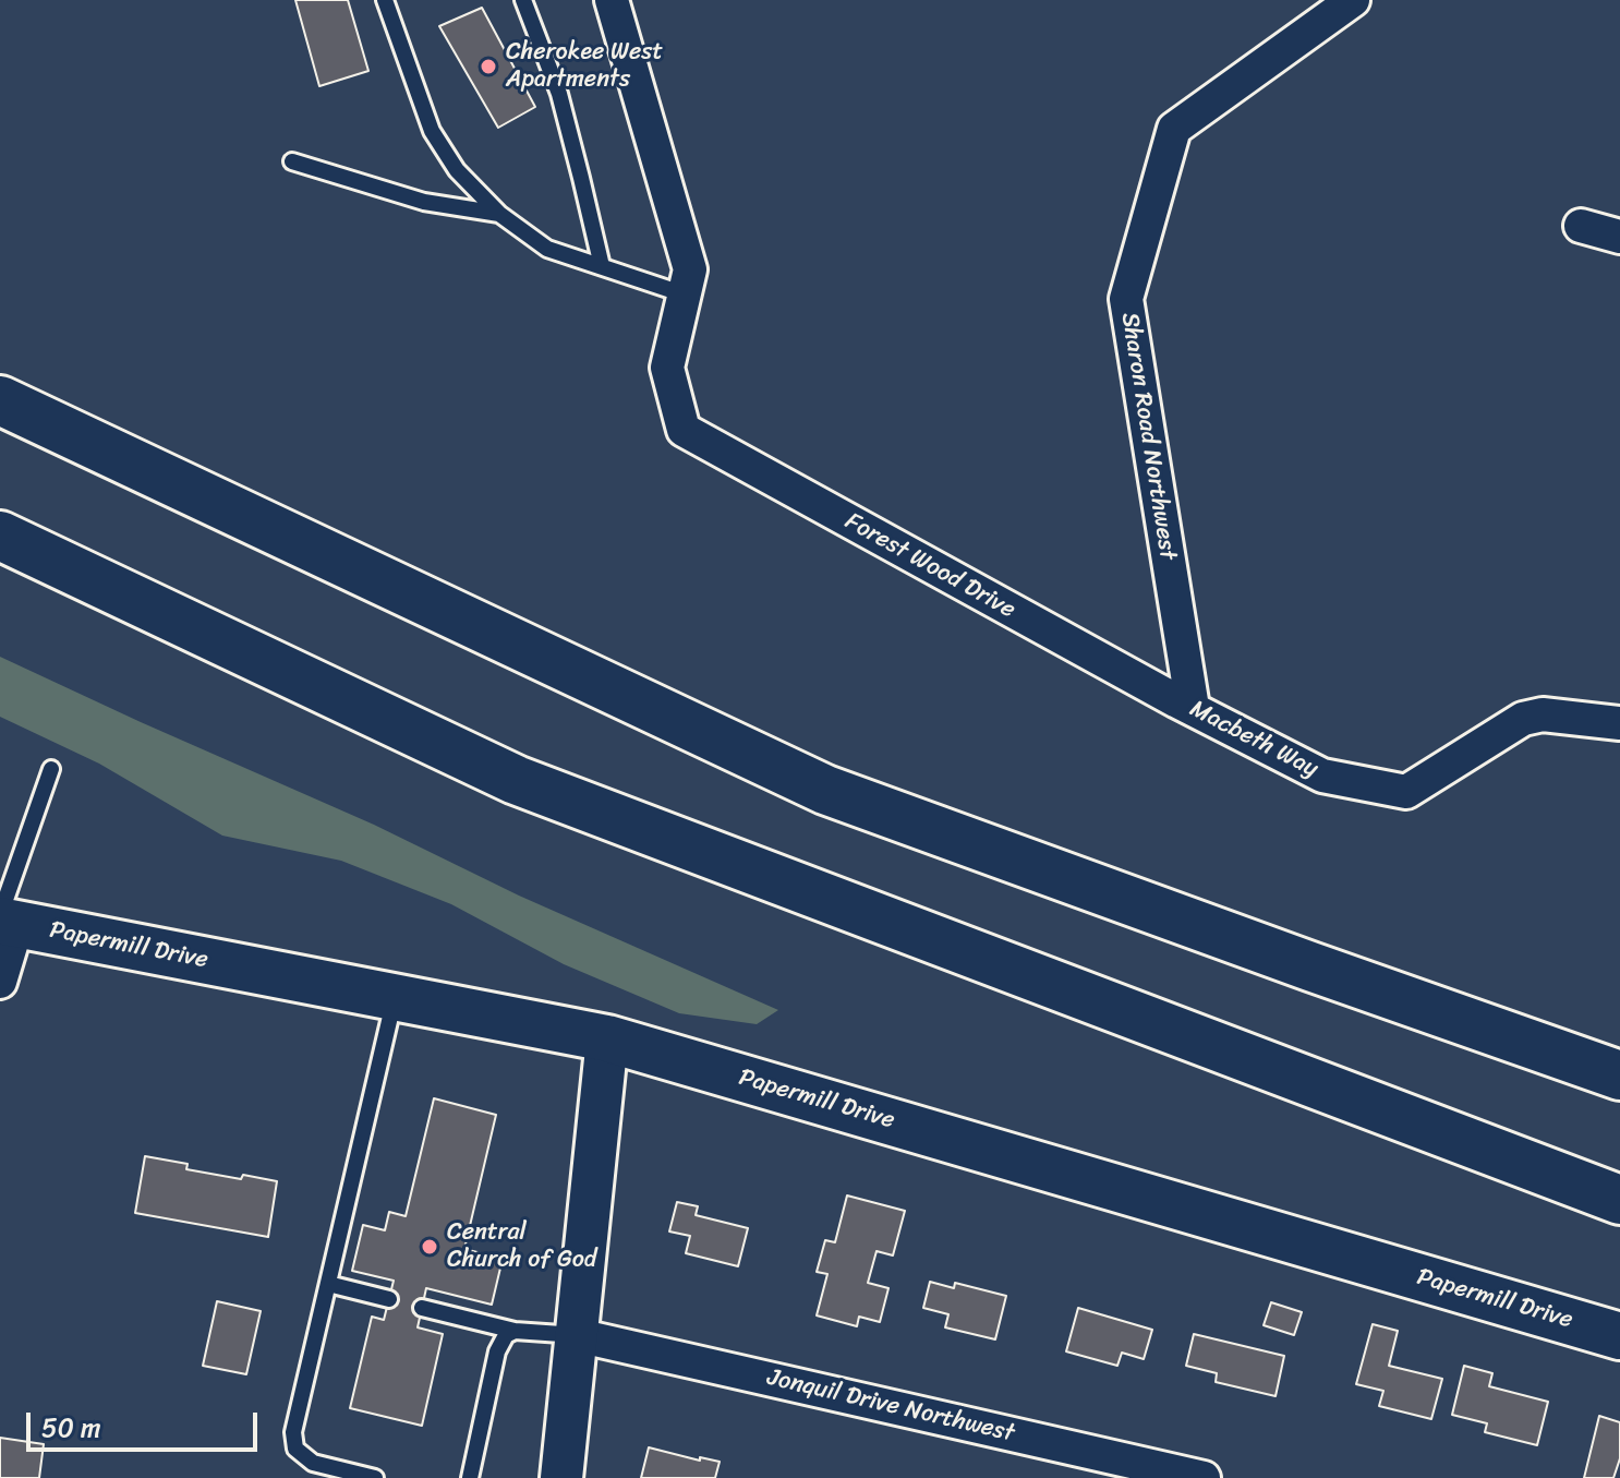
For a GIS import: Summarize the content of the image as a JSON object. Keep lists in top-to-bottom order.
{
  "streets": {
    "main road": ["Papermill Drive"],
    "street": [
      "Sharon Road Northwest",
      "Forest Wood Drive",
      "Macbeth Way",
      "Jonquil Drive Northwest"
    ]
  },
  "crossings": [
    ["Sharon Road Northwest", "Forest Wood Drive"],
    ["Sharon Road Northwest", "Macbeth Way"],
    ["Forest Wood Drive", "Macbeth Way"]
  ],
  "places": ["Cherokee West Apartments", "Central Church of God"],
  "scale_bar": "50 m"
}
